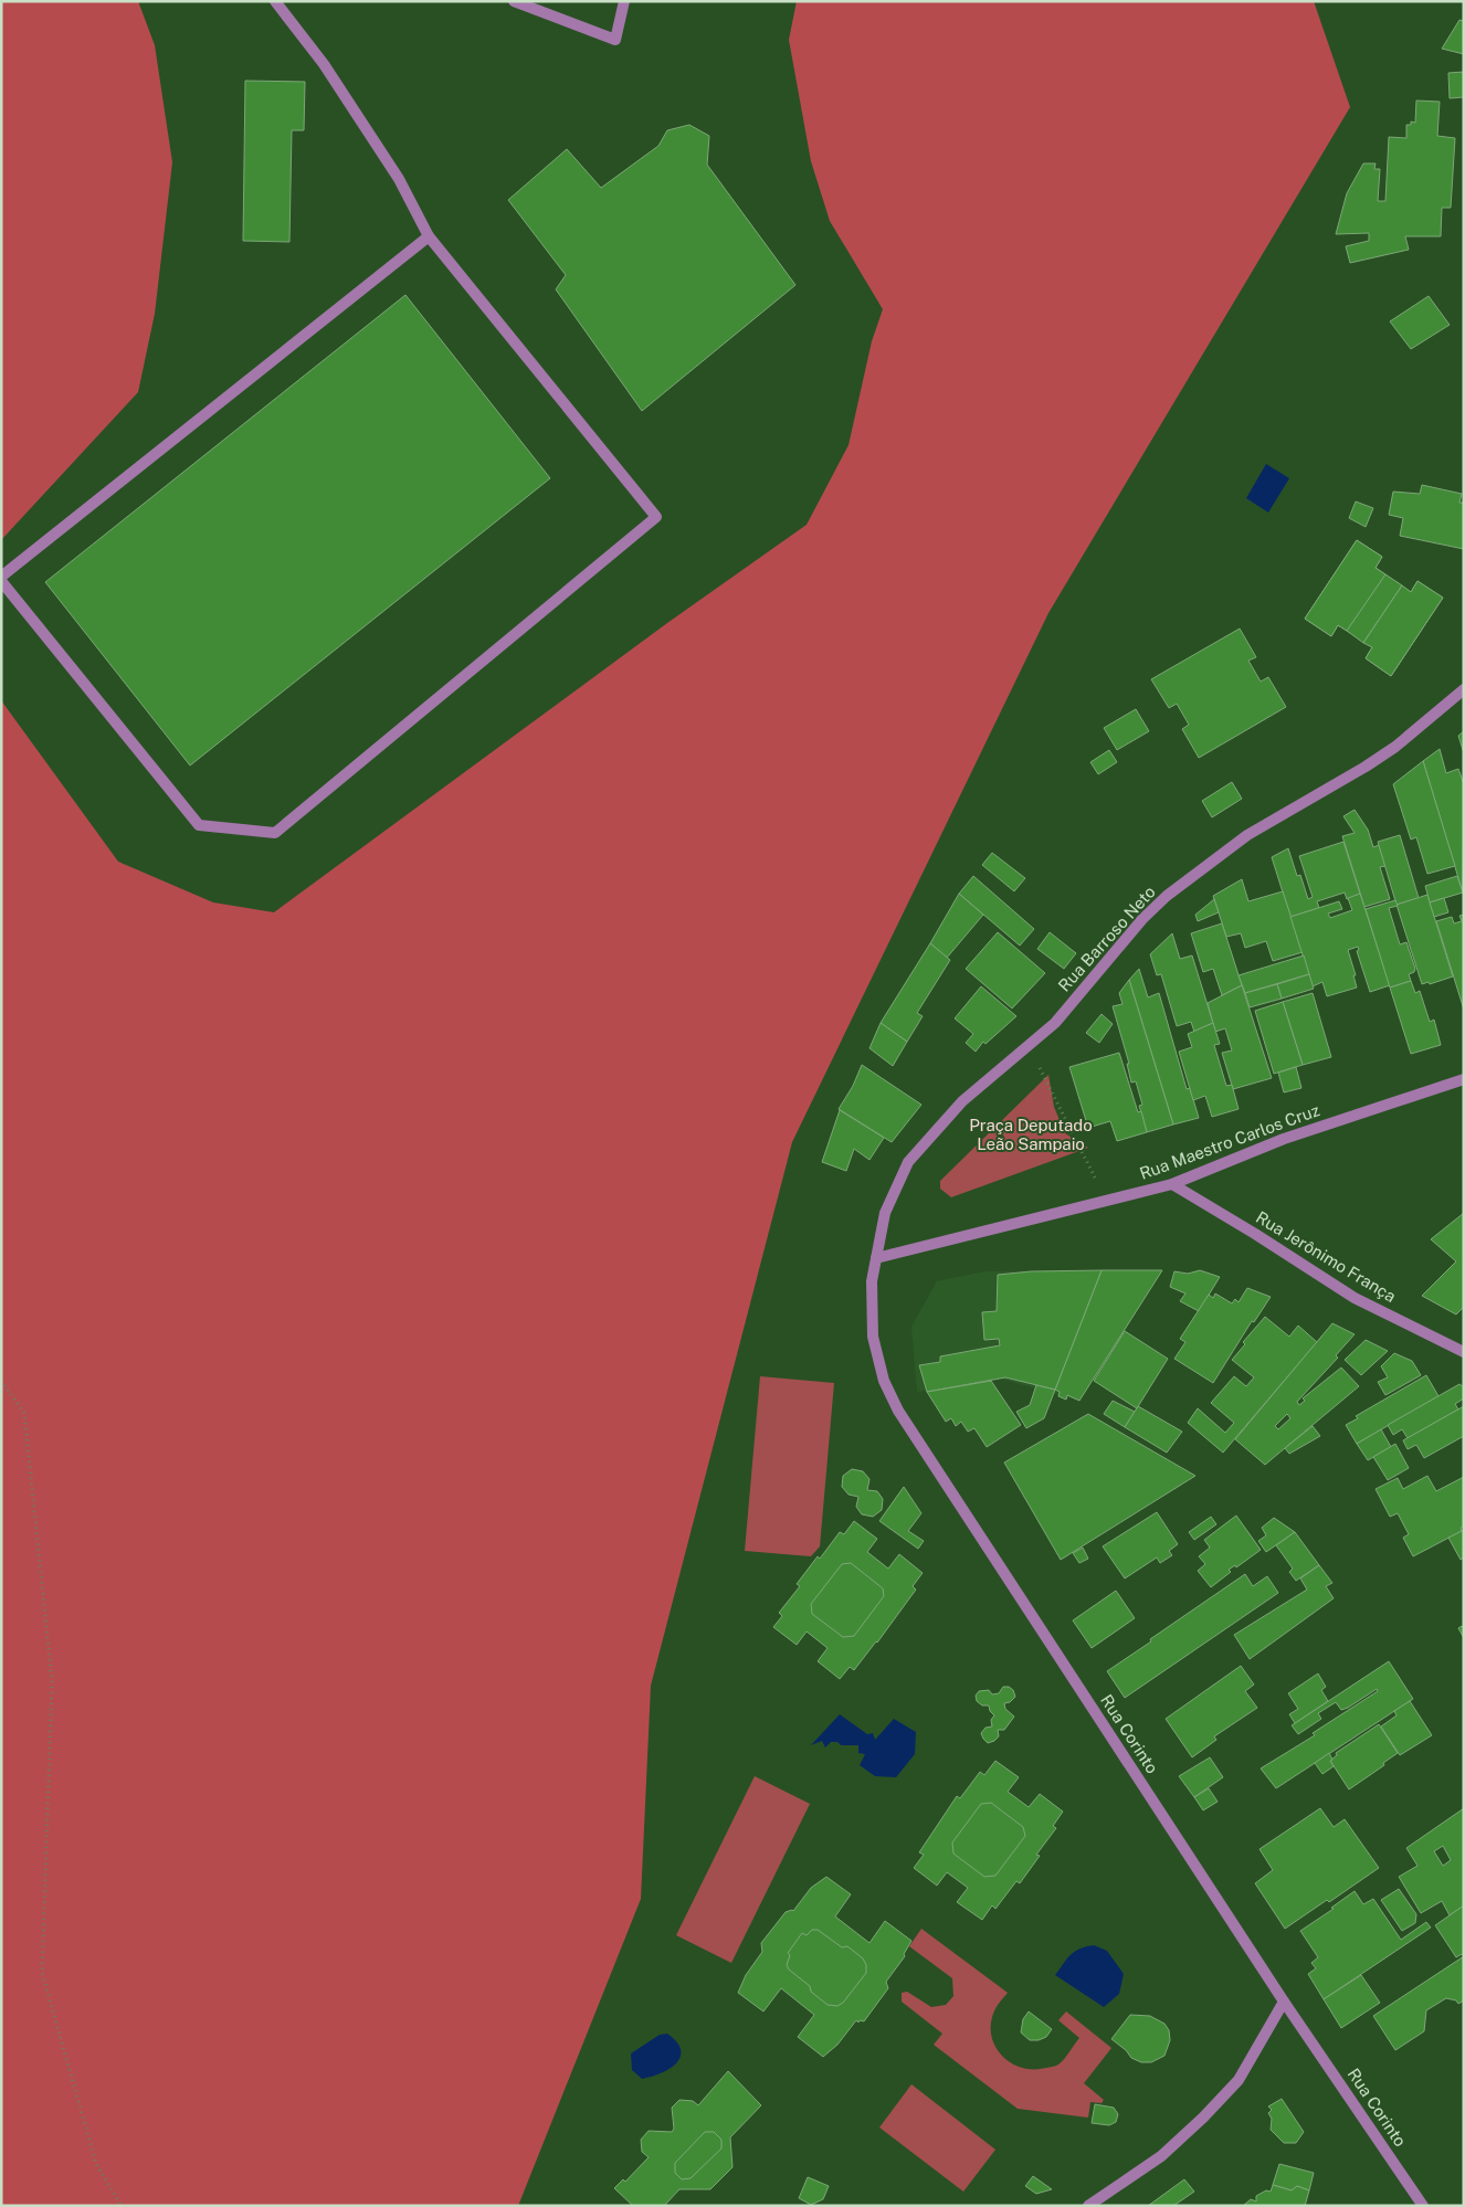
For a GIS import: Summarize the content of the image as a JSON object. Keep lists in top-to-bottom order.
{
  "streets": {
    "street": [
      "Rua Barroso Neto",
      "Rua Maestro Carlos Cruz",
      "Rua Jerônimo França",
      "Rua Corinto"
    ]
  },
  "crossings": [
    ["Rua Barroso Neto", "Rua Maestro Carlos Cruz"],
    ["Rua Barroso Neto", "Rua Corinto"],
    ["Rua Maestro Carlos Cruz", "Rua Jerônimo França"],
    ["Rua Maestro Carlos Cruz", "Rua Corinto"]
  ],
  "parks": ["Praça Deputado Leão Sampaio"]
}
